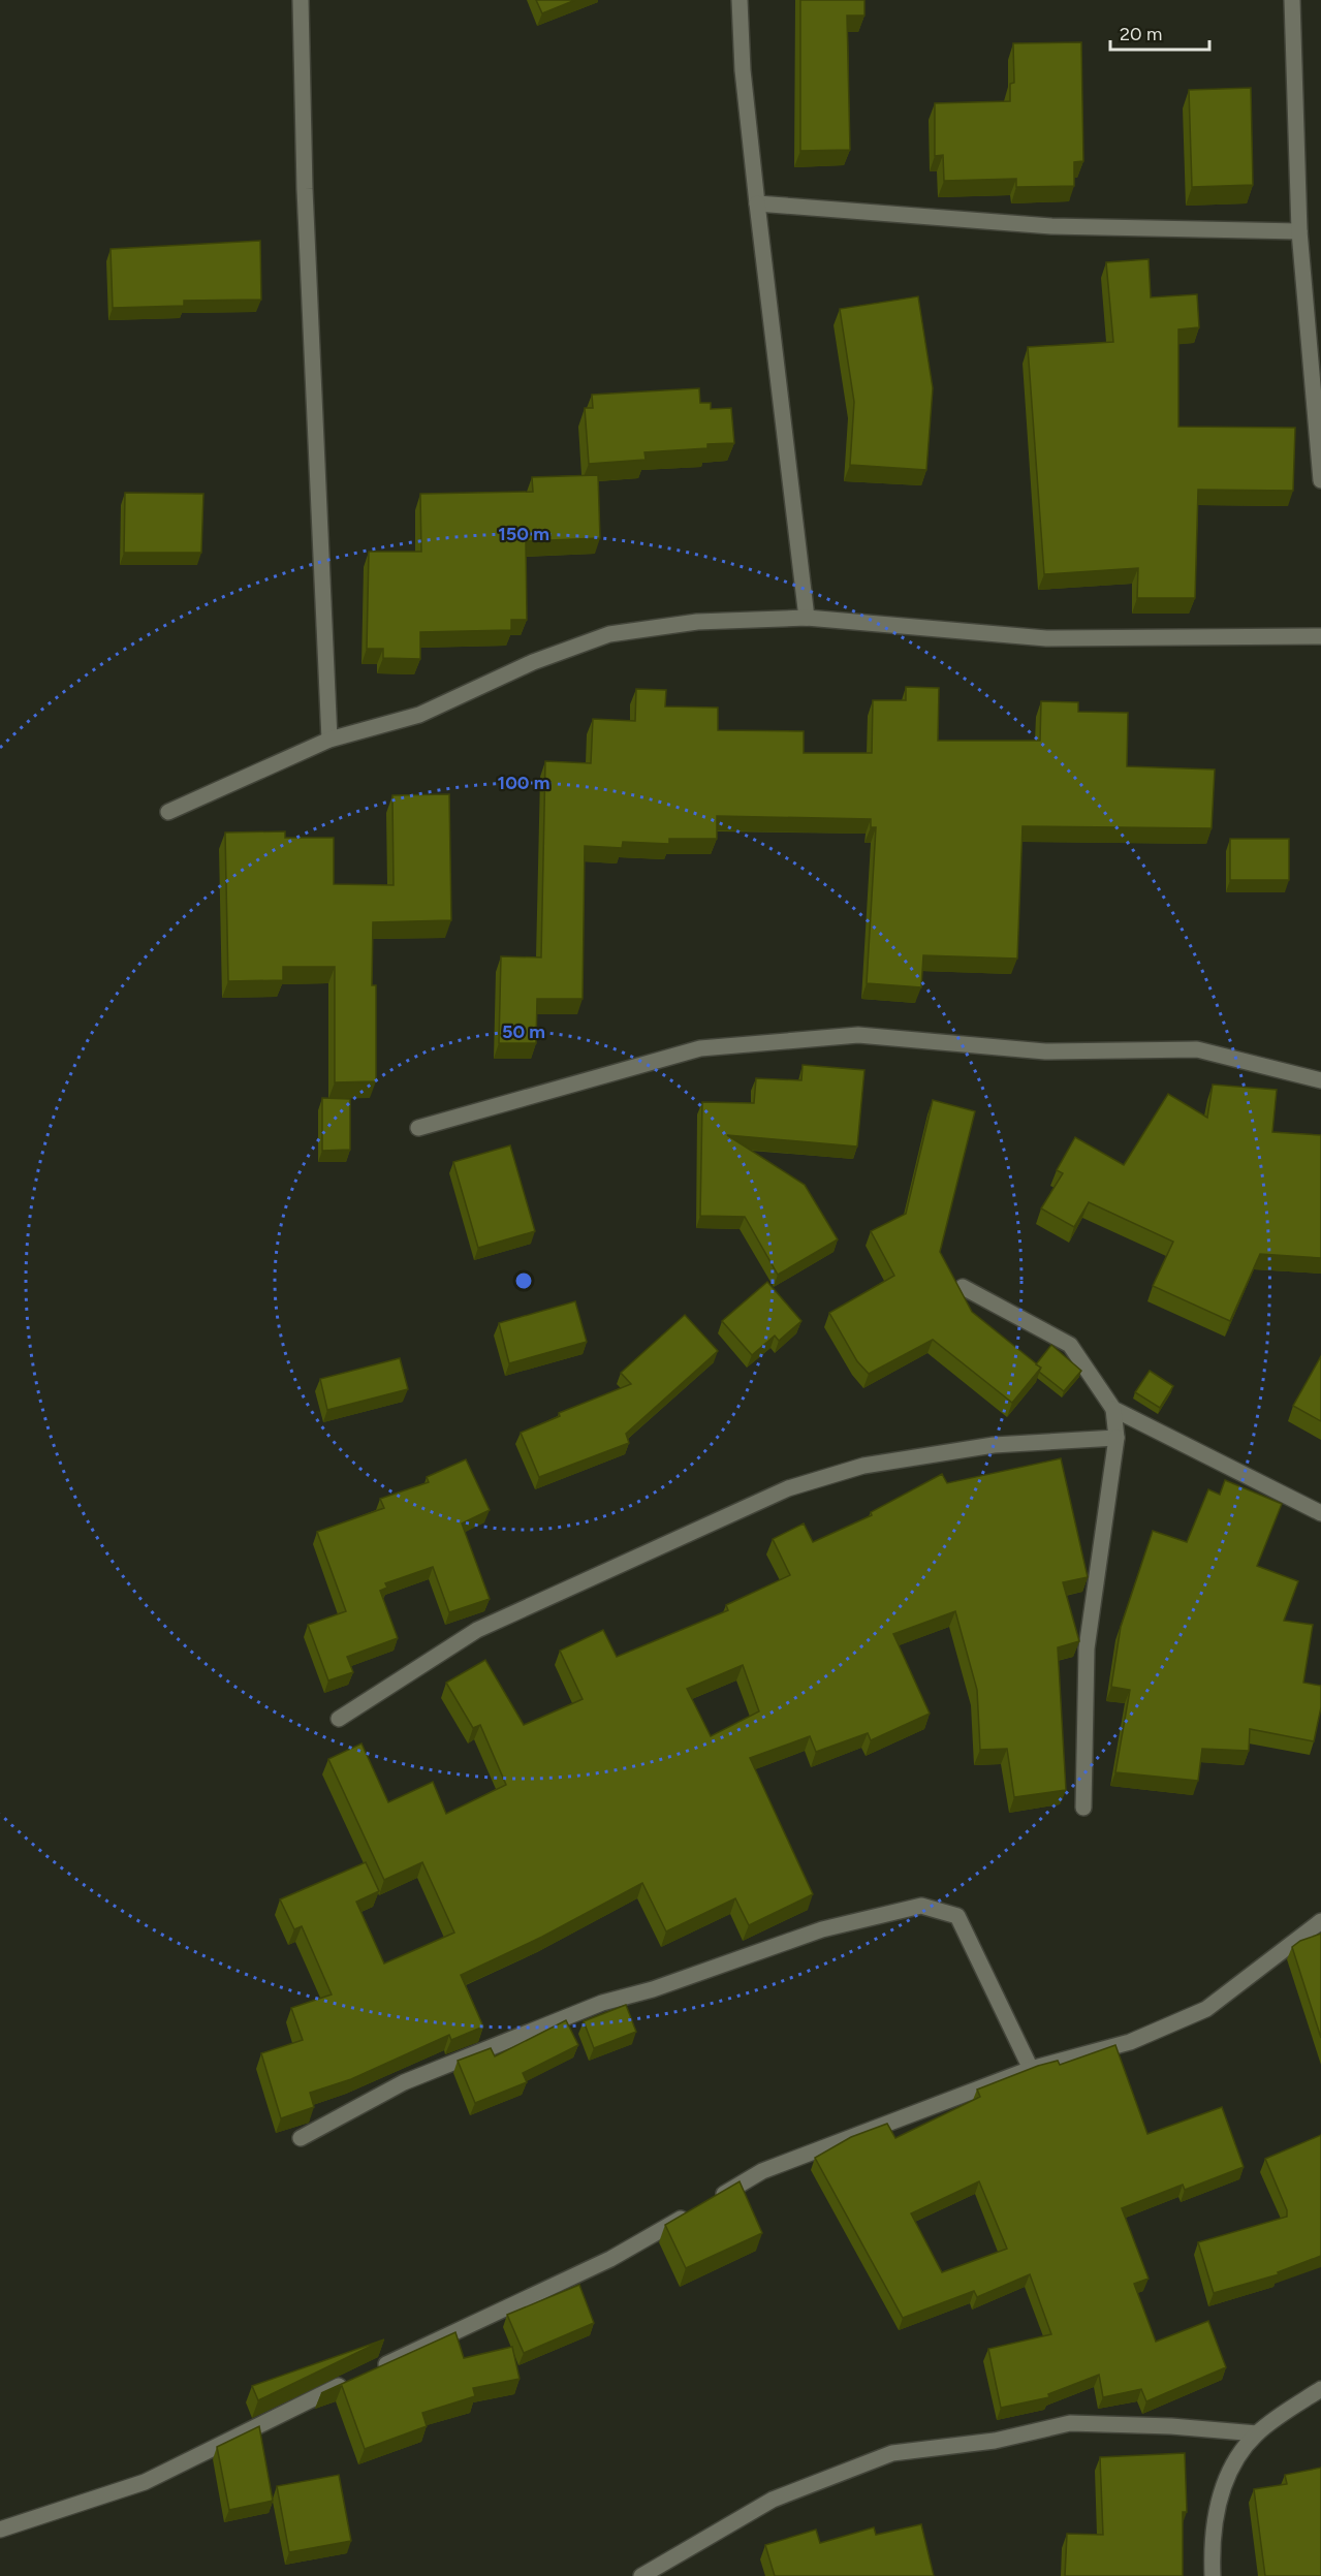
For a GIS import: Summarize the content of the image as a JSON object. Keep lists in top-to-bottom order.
{
  "scale_bar": "20 m",
  "rings": ["150 m", "100 m", "50 m"]
}
